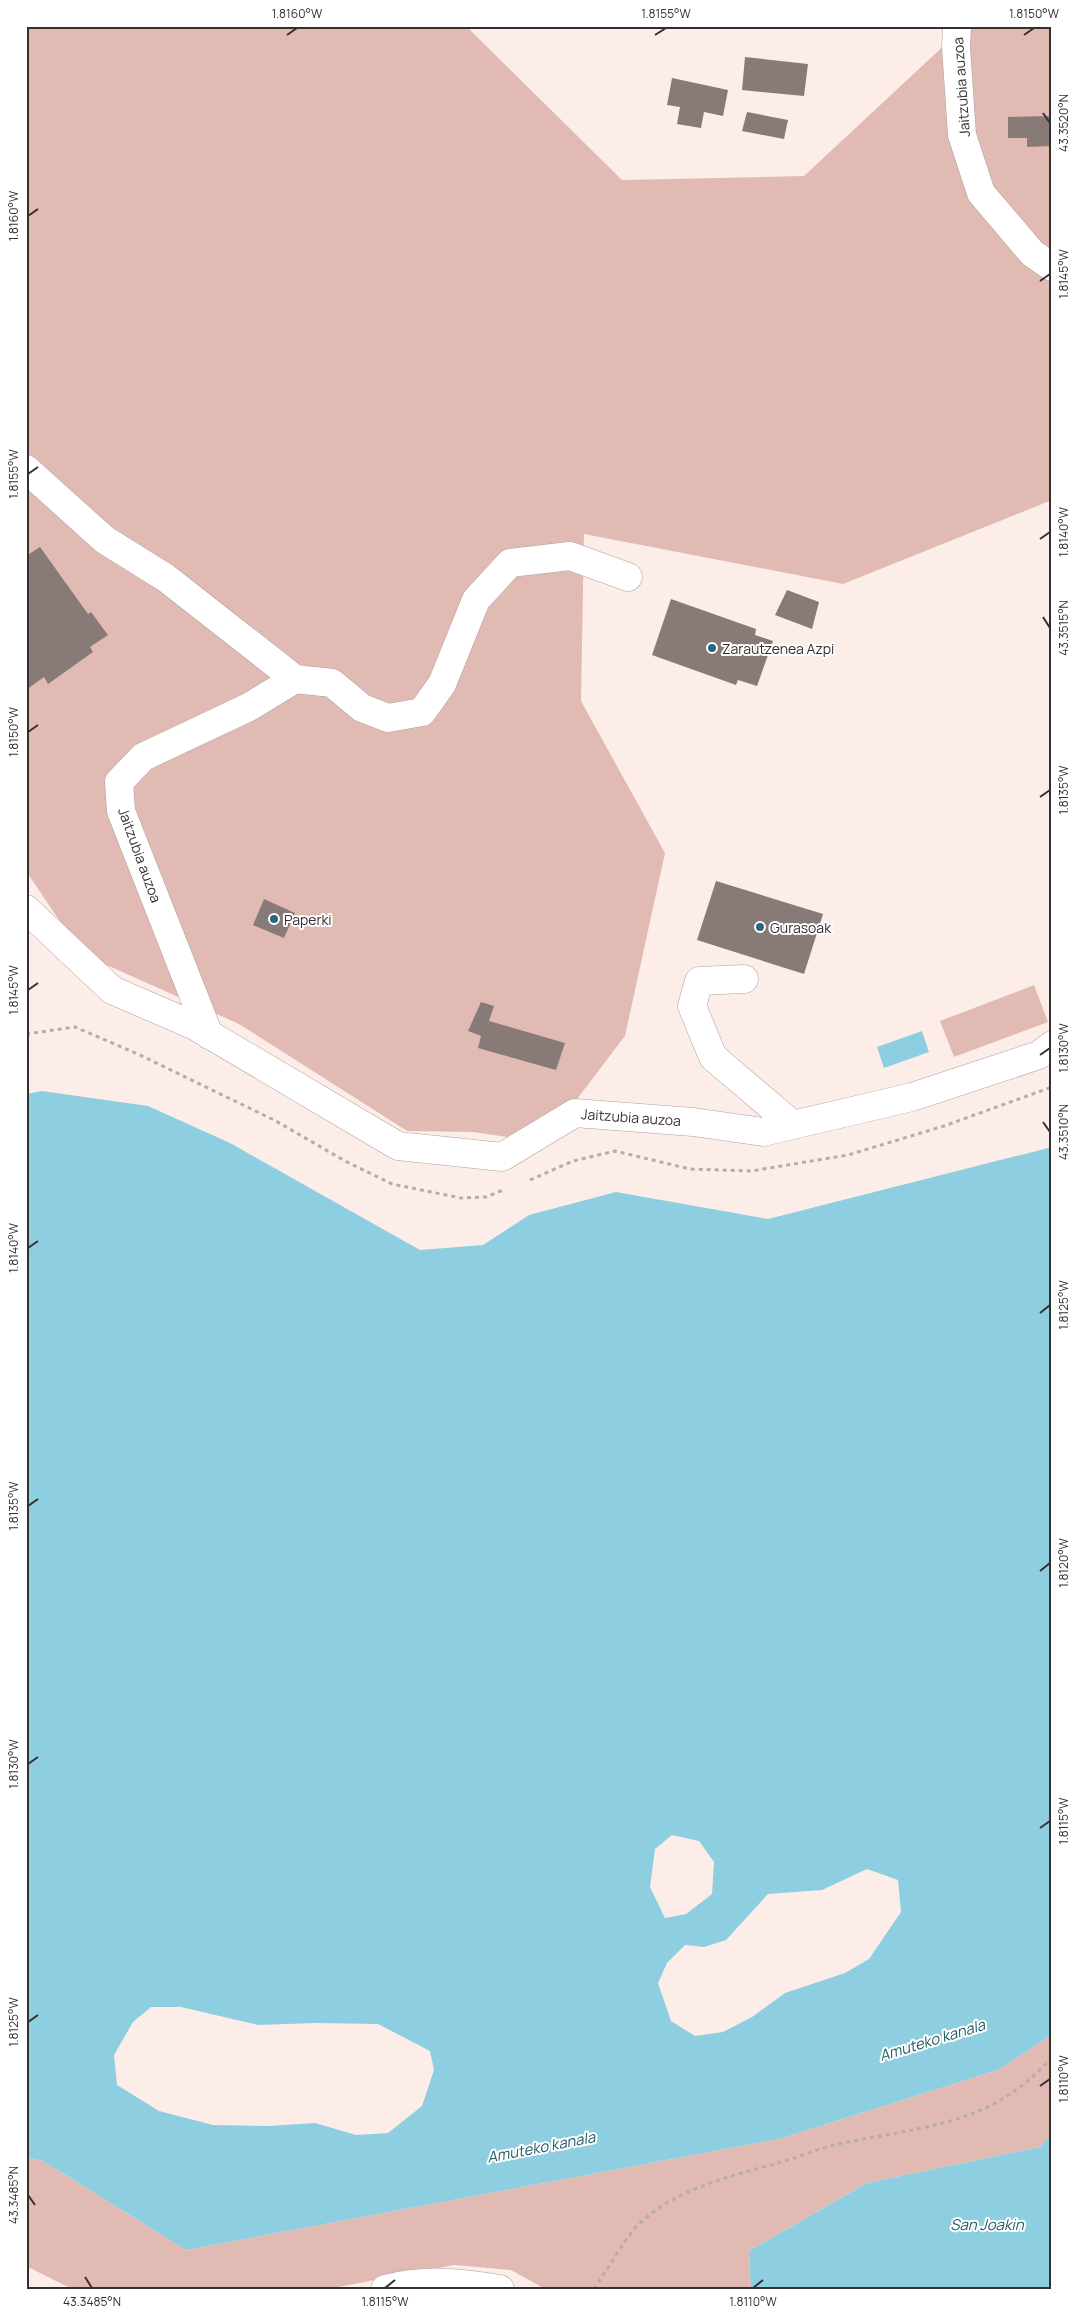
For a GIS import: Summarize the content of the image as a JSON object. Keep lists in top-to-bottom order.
{
  "streets": {
    "street": ["Jaitzubia auzoa"]
  },
  "water": ["Amuteko kanala", "San Joakin"],
  "places": ["Zarautzenea Azpi", "Paperki", "Gurasoak"],
  "coordinates": [
    "1.8160°W",
    "1.8155°W",
    "1.8150°W",
    "43.3520°N",
    "1.8145°W",
    "1.8140°W",
    "43.3515°N",
    "1.8135°W",
    "1.8130°W",
    "43.3510°N",
    "1.8125°W",
    "1.8120°W",
    "1.8115°W",
    "1.8110°W",
    "43.3485°N"
  ]
}
